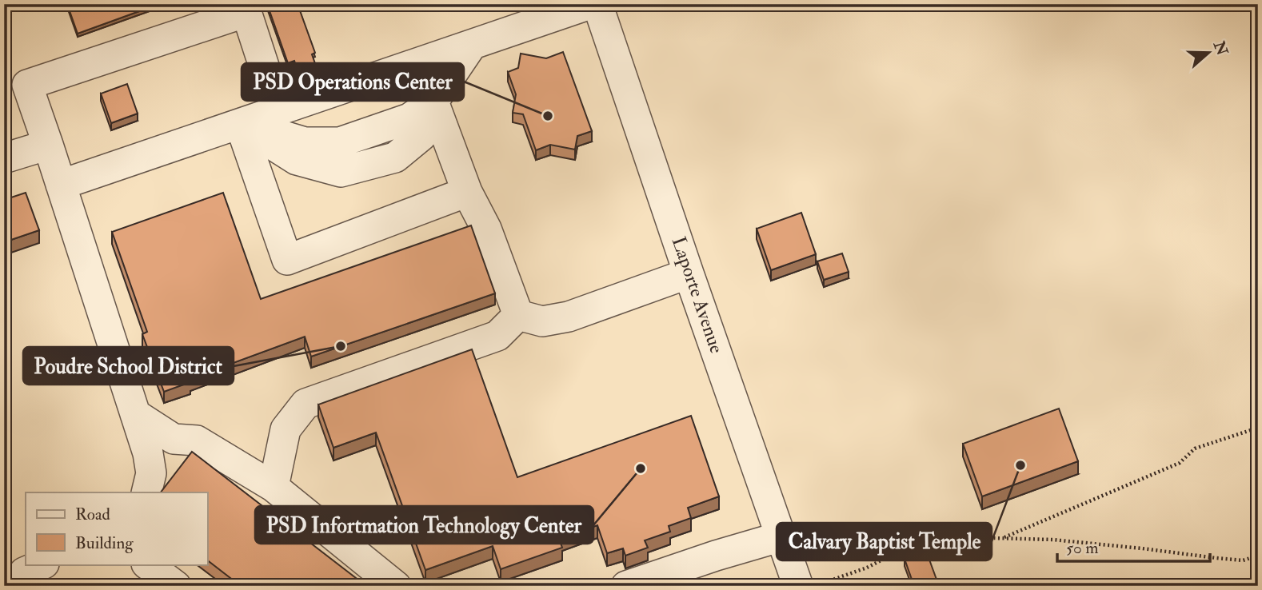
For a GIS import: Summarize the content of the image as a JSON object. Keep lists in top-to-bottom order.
{
  "streets": {
    "street": ["Laporte Avenue"]
  },
  "places": [
    "PSD Operations Center",
    "Poudre School District",
    "Calvary Baptist Temple",
    "PSD Infortmation Technology Center"
  ],
  "legend": ["Road", "Building"],
  "scale_bar": "50 m",
  "north": "right"
}
